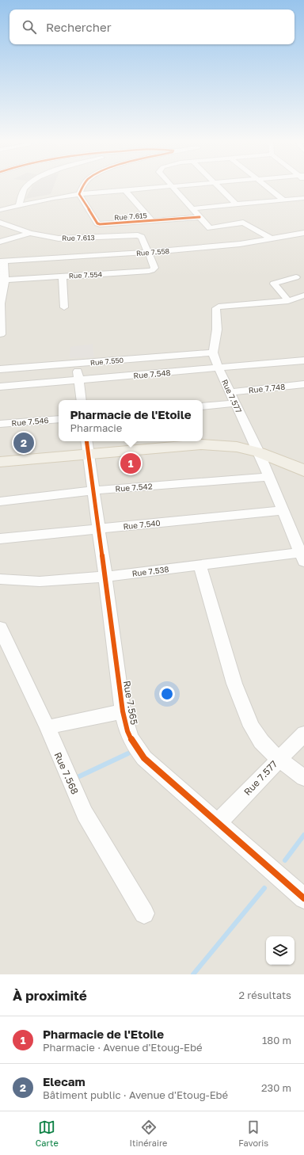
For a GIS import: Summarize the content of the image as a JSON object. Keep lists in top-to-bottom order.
{
  "streets": {
    "street": [
      "Rue 7.615",
      "Rue 7.613",
      "Rue 7.558",
      "Rue 7.554",
      "Rue 7.550",
      "Rue 7.548",
      "Rue 7.748",
      "Rue 7.577",
      "Rue 7.546",
      "Rue 7.542",
      "Rue 7.540",
      "Rue 7.538",
      "Rue 7.565",
      "Rue 7.568"
    ]
  },
  "crossings": [
    ["Rue 7.613", "Rue 7.558"],
    ["Rue 7.613", "Rue 7.554"],
    ["Rue 7.558", "Rue 7.554"],
    ["Rue 7.550", "Rue 7.577"],
    ["Rue 7.548", "Rue 7.577"],
    ["Rue 7.748", "Rue 7.577"],
    ["Rue 7.577", "Rue 7.542"],
    ["Rue 7.577", "Rue 7.540"],
    ["Rue 7.577", "Rue 7.538"],
    ["Rue 7.577", "Rue 7.565"],
    ["Rue 7.542", "Rue 7.565"],
    ["Rue 7.540", "Rue 7.565"],
    ["Rue 7.538", "Rue 7.565"]
  ],
  "page": {
    "search": "Rechercher",
    "popup": ["Pharmacie de l'Etoile", "Pharmacie"],
    "pins": ["2", "1"],
    "heading": ["À proximité", "2 résultats"],
    "list": [
      {
        "mark": "1",
        "name": "Pharmacie de l'Etoile",
        "note": "Pharmacie · Avenue d'Etoug-Ebé",
        "value": "180 m"
      },
      {
        "mark": "2",
        "name": "Elecam",
        "note": "Bâtiment public · Avenue d'Etoug-Ebé",
        "value": "230 m"
      }
    ],
    "nav": ["Carte", "Itinéraire", "Favoris"]
  }
}
